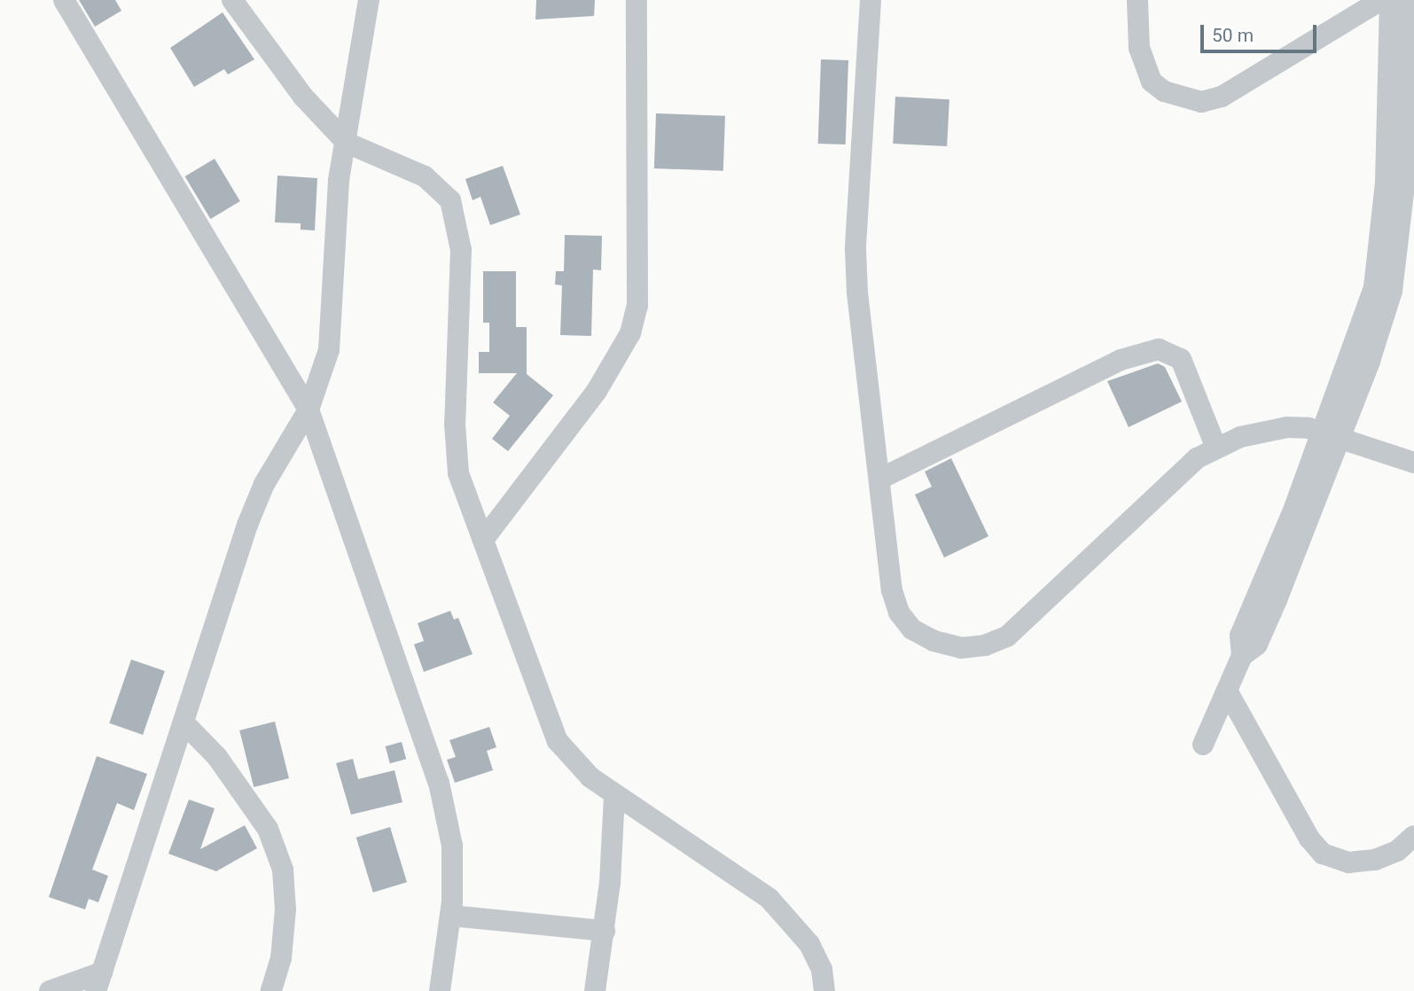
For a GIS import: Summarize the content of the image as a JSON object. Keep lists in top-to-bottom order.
{
  "scale_bar": "50 m"
}
